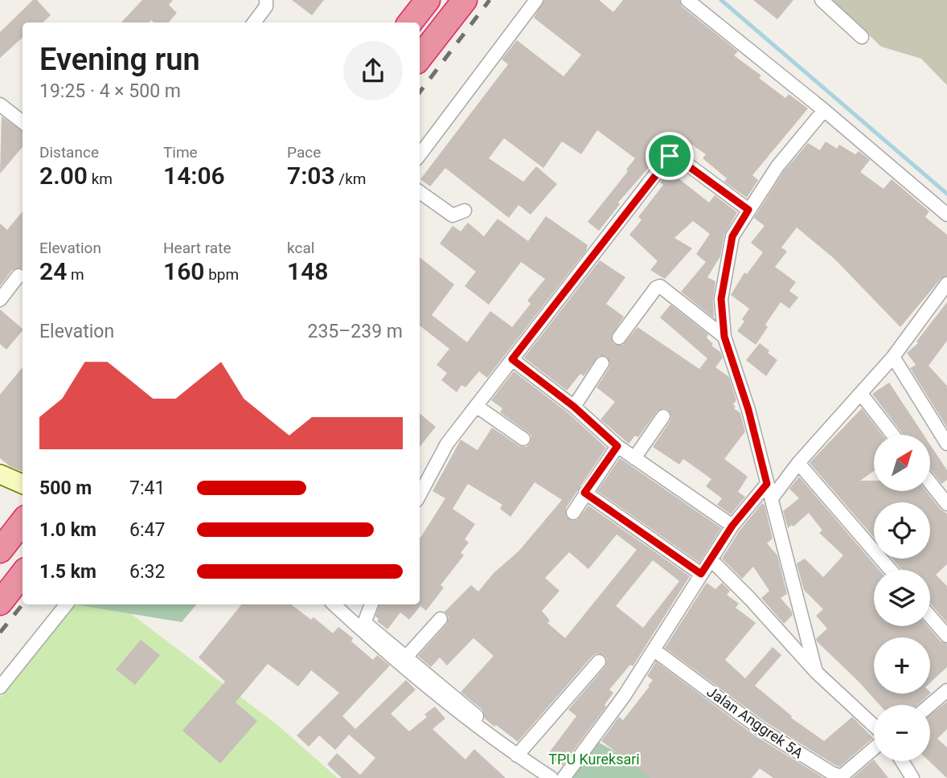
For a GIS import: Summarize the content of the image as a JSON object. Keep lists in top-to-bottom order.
{
  "streets": {
    "street": ["Jalan Anggrek 5A"]
  },
  "parks": ["TPU Kureksari"],
  "north": "top right",
  "page": {
    "heading": ["Evening run", "19:25 · 4 × 500 m"],
    "stats": [
      ["Distance", "2.00 km"],
      ["Time", "14:06"],
      ["Pace", "7:03 /km"],
      ["Elevation", "24 m"],
      ["Heart rate", "160 bpm"],
      ["kcal", "148"]
    ],
    "chart": ["Elevation", "235–239 m"],
    "map_buttons": ["+", "−"],
    "list": [
      {
        "name": "500 m",
        "note": "7:41"
      },
      {
        "name": "1.0 km",
        "note": "6:47"
      },
      {
        "name": "1.5 km",
        "note": "6:32"
      }
    ]
  }
}
